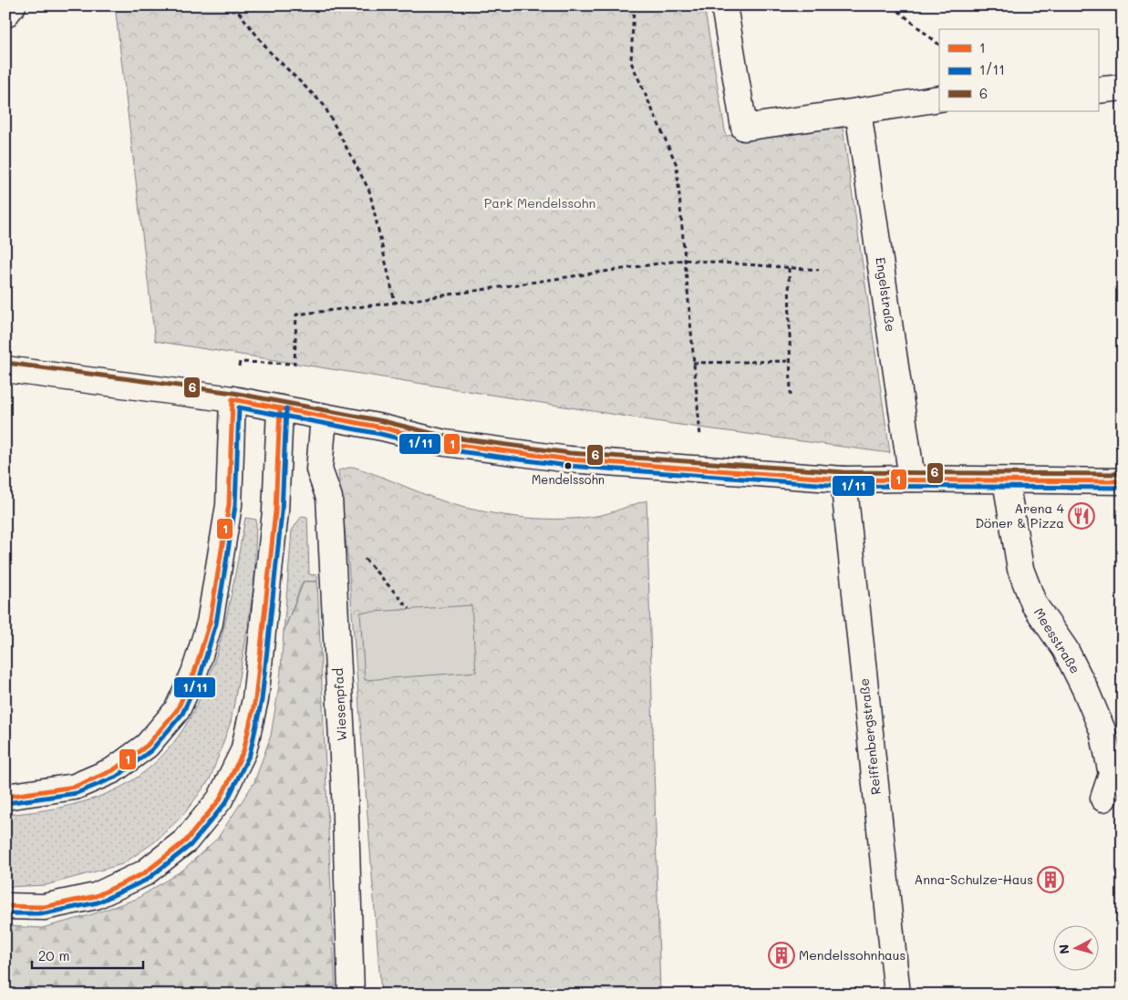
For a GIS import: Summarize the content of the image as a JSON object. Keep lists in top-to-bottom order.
{
  "streets": {
    "main road": [
      "Engelstraße",
      "Meesstraße",
      "Wiesenpfad",
      "Reiffenbergstraße"
    ]
  },
  "parks": ["Park Mendelssohn"],
  "places": {
    "other": ["Mendelssohn"],
    "restaurant": ["Arena 4 Döner & Pizza"],
    "building": ["Anna-Schulze-Haus", "Mendelssohnhaus"]
  },
  "lines": ["transit line 6", "transit line 1", "transit line 1/11"],
  "legend": ["1", "1/11", "6"],
  "scale_bar": "20 m",
  "north": "left"
}
